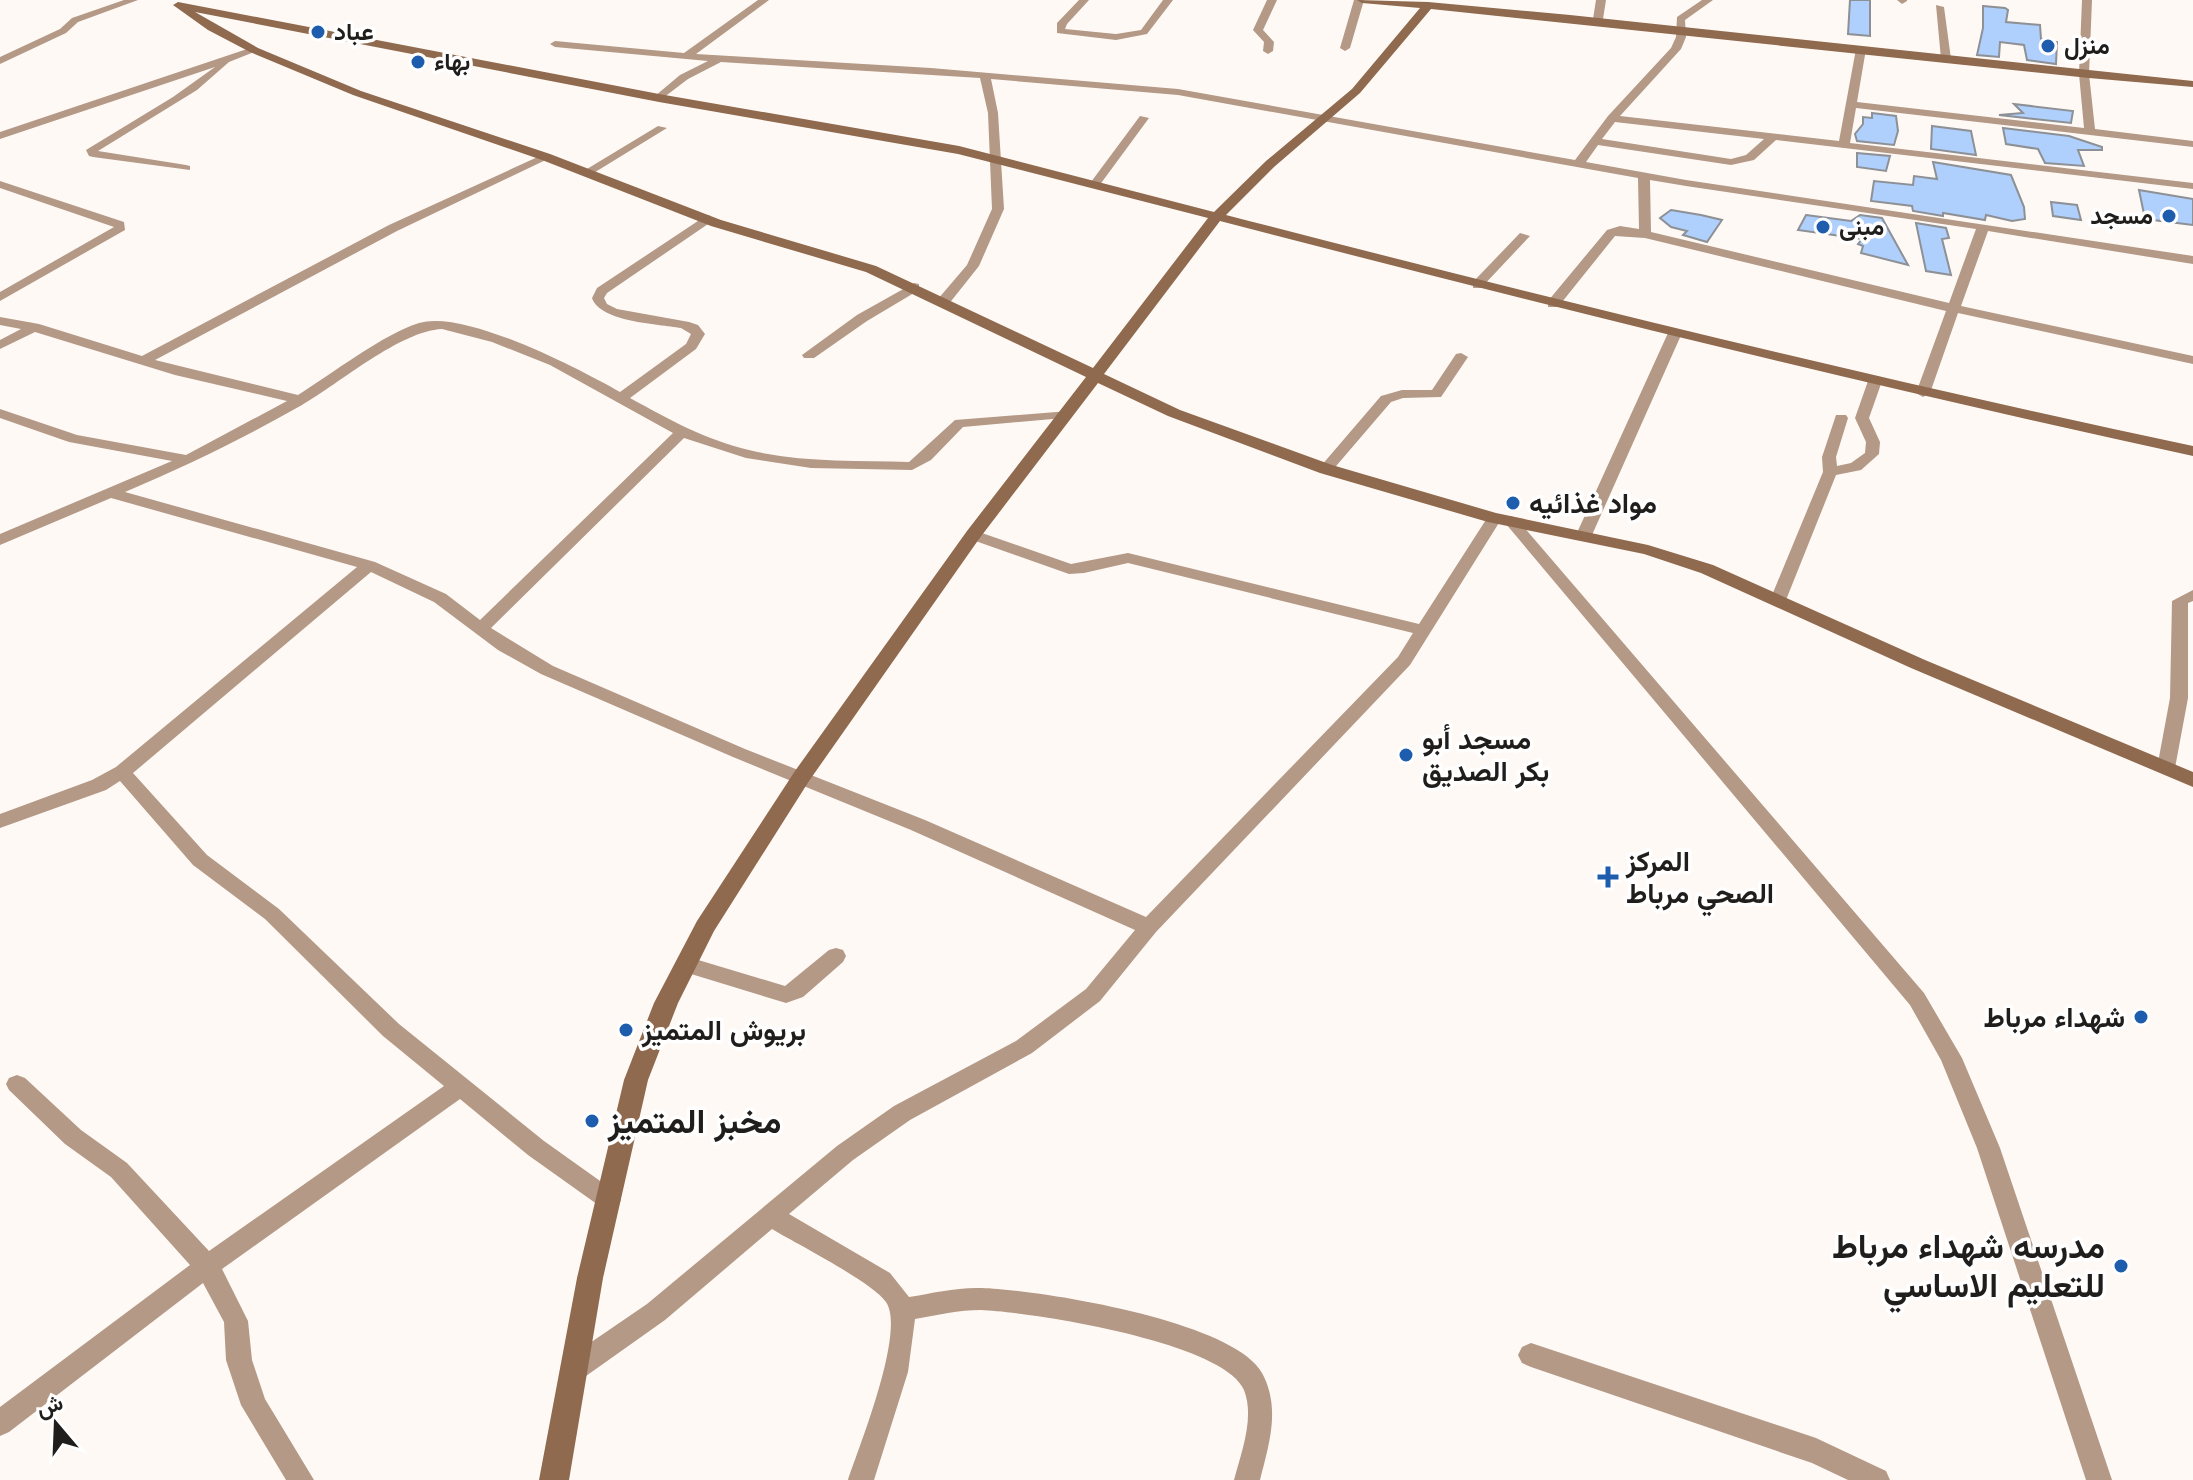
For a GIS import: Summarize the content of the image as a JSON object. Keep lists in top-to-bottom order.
{
  "places": {
    "other": [
      "عباد",
      "منزل",
      "بهاء",
      "مسجد",
      "مبنى",
      "مواد غذائيه",
      "مسجد أبو بكر الصديق",
      "شهداء مرباط",
      "بريوش المتميز",
      "مخبز المتميز",
      "مدرسه شهداء مرباط للتعليم الاساسي"
    ],
    "health": ["المركز الصحي مرباط"]
  },
  "north": "top"
}
